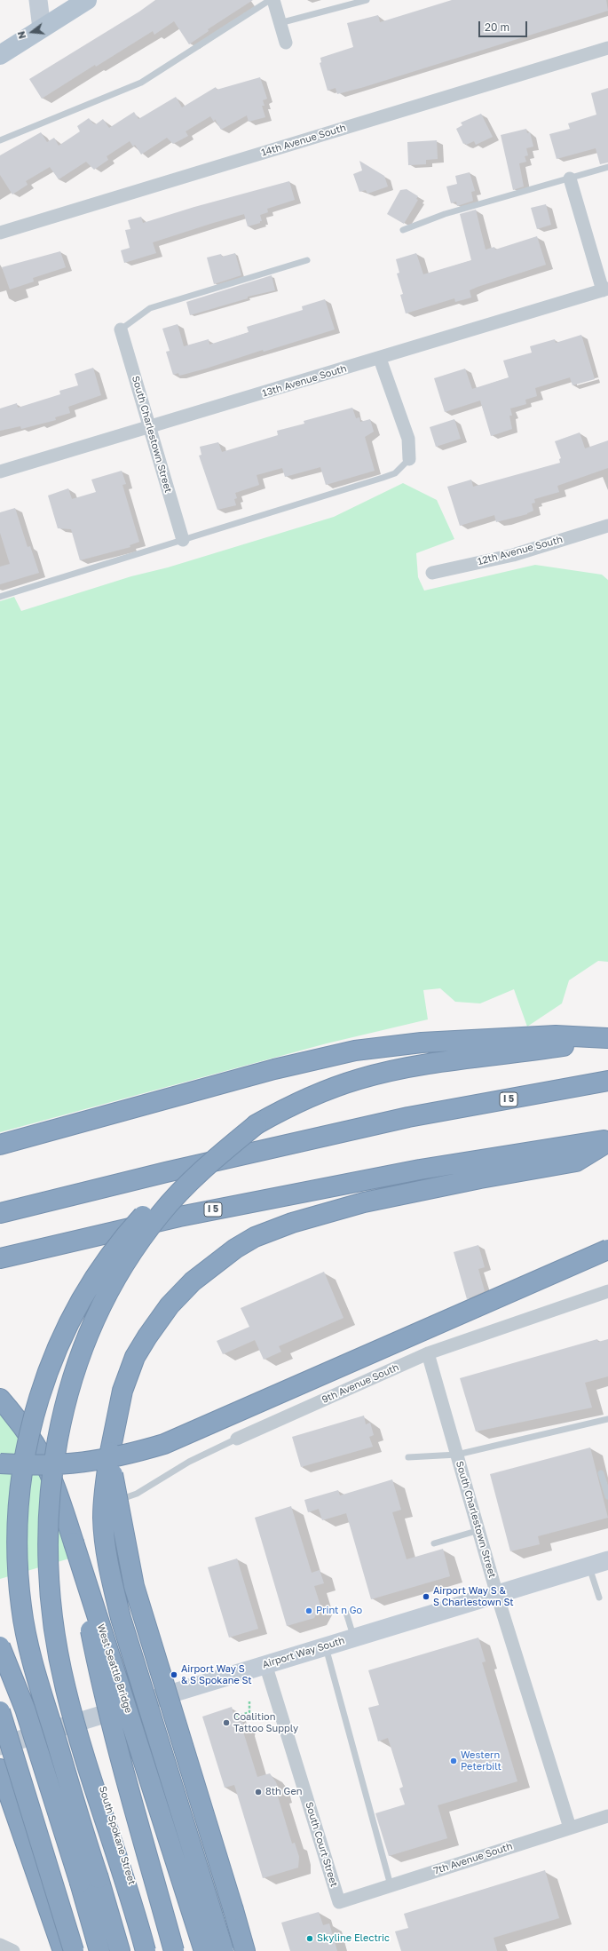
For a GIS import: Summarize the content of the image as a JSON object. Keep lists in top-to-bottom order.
{
  "streets": {
    "highway": ["I 5", "West Seattle Bridge"],
    "main road": ["Airport Way South", "South Spokane Street"],
    "street": [
      "14th Avenue South",
      "13th Avenue South",
      "South Charlestown Street",
      "12th Avenue South",
      "9th Avenue South",
      "South Court Street",
      "7th Avenue South"
    ]
  },
  "crossings": [
    ["13th Avenue South", "South Charlestown Street"],
    ["South Charlestown Street", "9th Avenue South"],
    ["South Charlestown Street", "Airport Way South"],
    ["South Charlestown Street", "7th Avenue South"],
    ["Airport Way South", "South Spokane Street"],
    ["Airport Way South", "South Court Street"],
    ["South Court Street", "7th Avenue South"]
  ],
  "places": [
    "Airport Way S & S Charlestown St",
    "Print n Go",
    "Airport Way S & S Spokane St",
    "Coalition Tattoo Supply",
    "Western Peterbilt",
    "8th Gen",
    "Skyline Electric"
  ],
  "scale_bar": "20 m",
  "north": "left"
}
